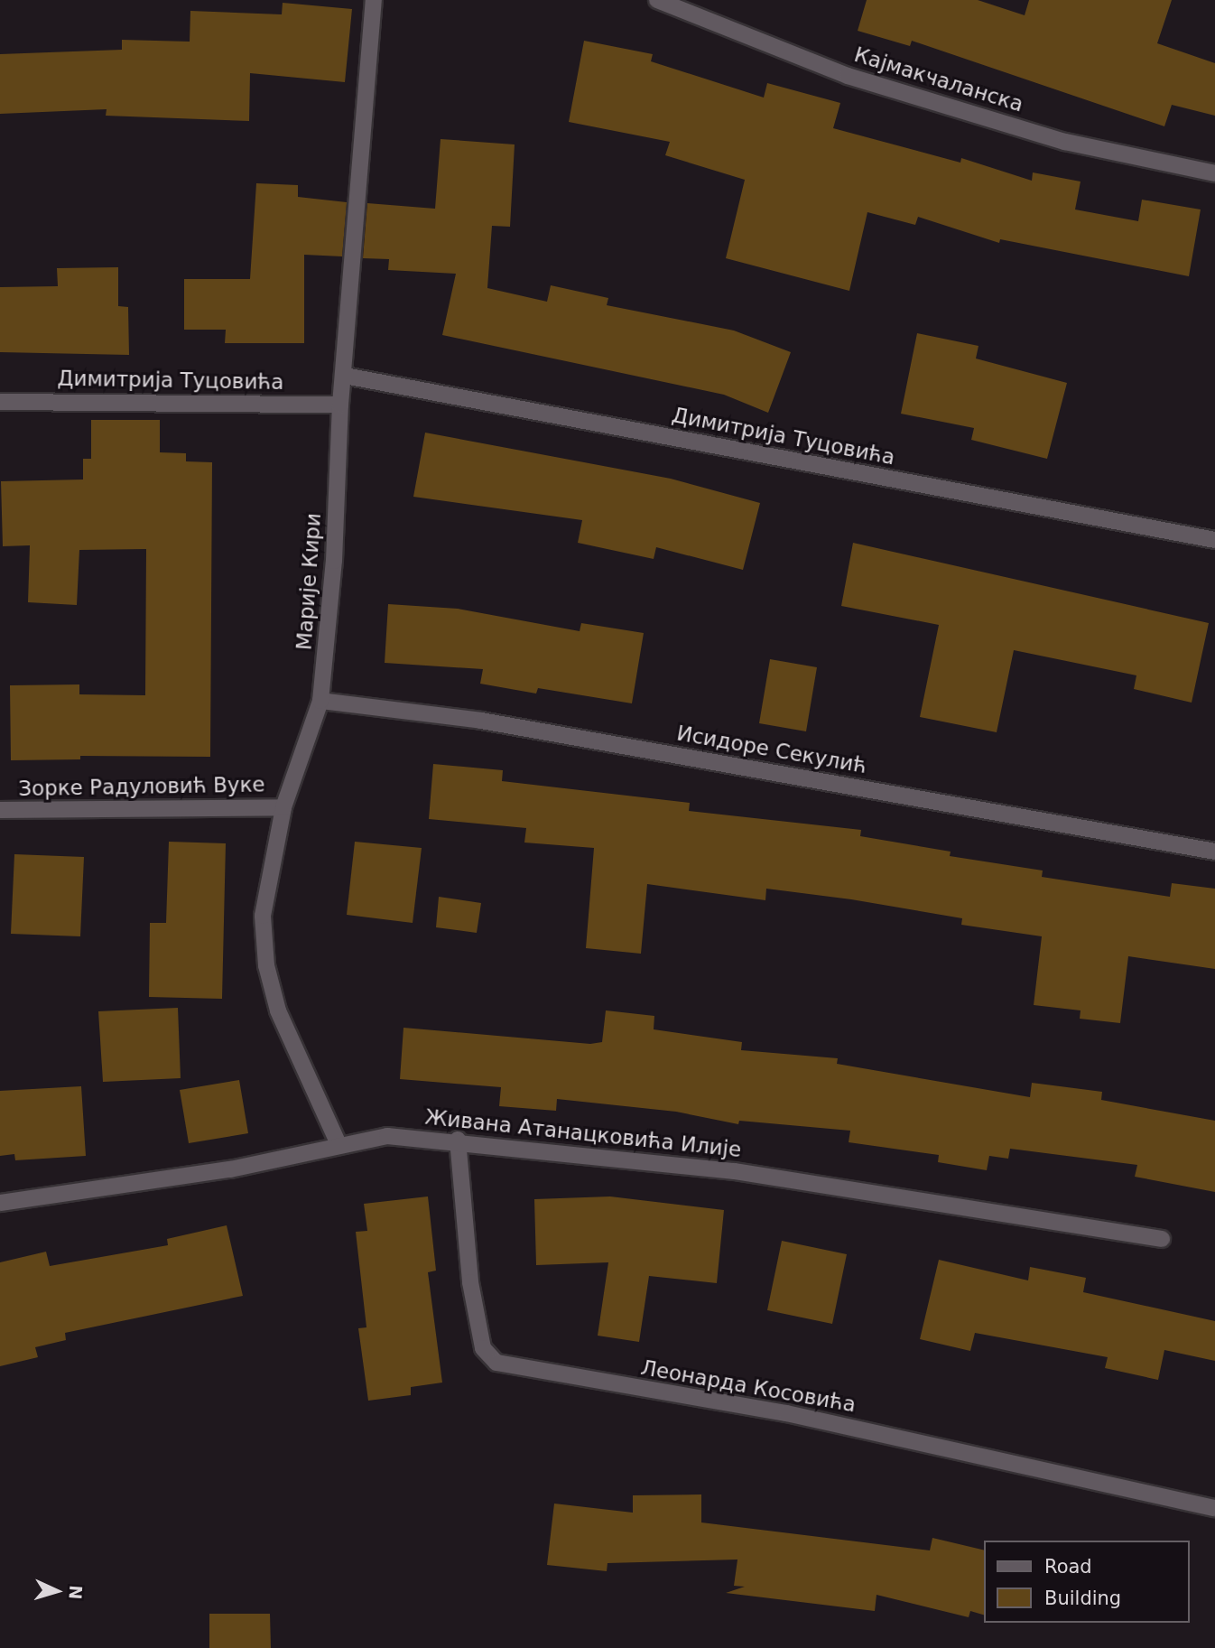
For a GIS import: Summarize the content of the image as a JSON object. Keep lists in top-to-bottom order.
{
  "streets": {
    "street": [
      "Кајмакчаланска",
      "Димитрија Туцовића",
      "Марије Кири",
      "Исидоре Секулић",
      "Зорке Радуловић Вуке",
      "Живана Атанацковића Илије",
      "Леонарда Косовића"
    ]
  },
  "crossings": [
    ["Димитрија Туцовића", "Марије Кири"],
    ["Марије Кири", "Исидоре Секулић"],
    ["Марије Кири", "Зорке Радуловић Вуке"],
    ["Марије Кири", "Живана Атанацковића Илије"],
    ["Живана Атанацковића Илије", "Леонарда Косовића"]
  ],
  "legend": ["Road", "Building"],
  "north": "right"
}
